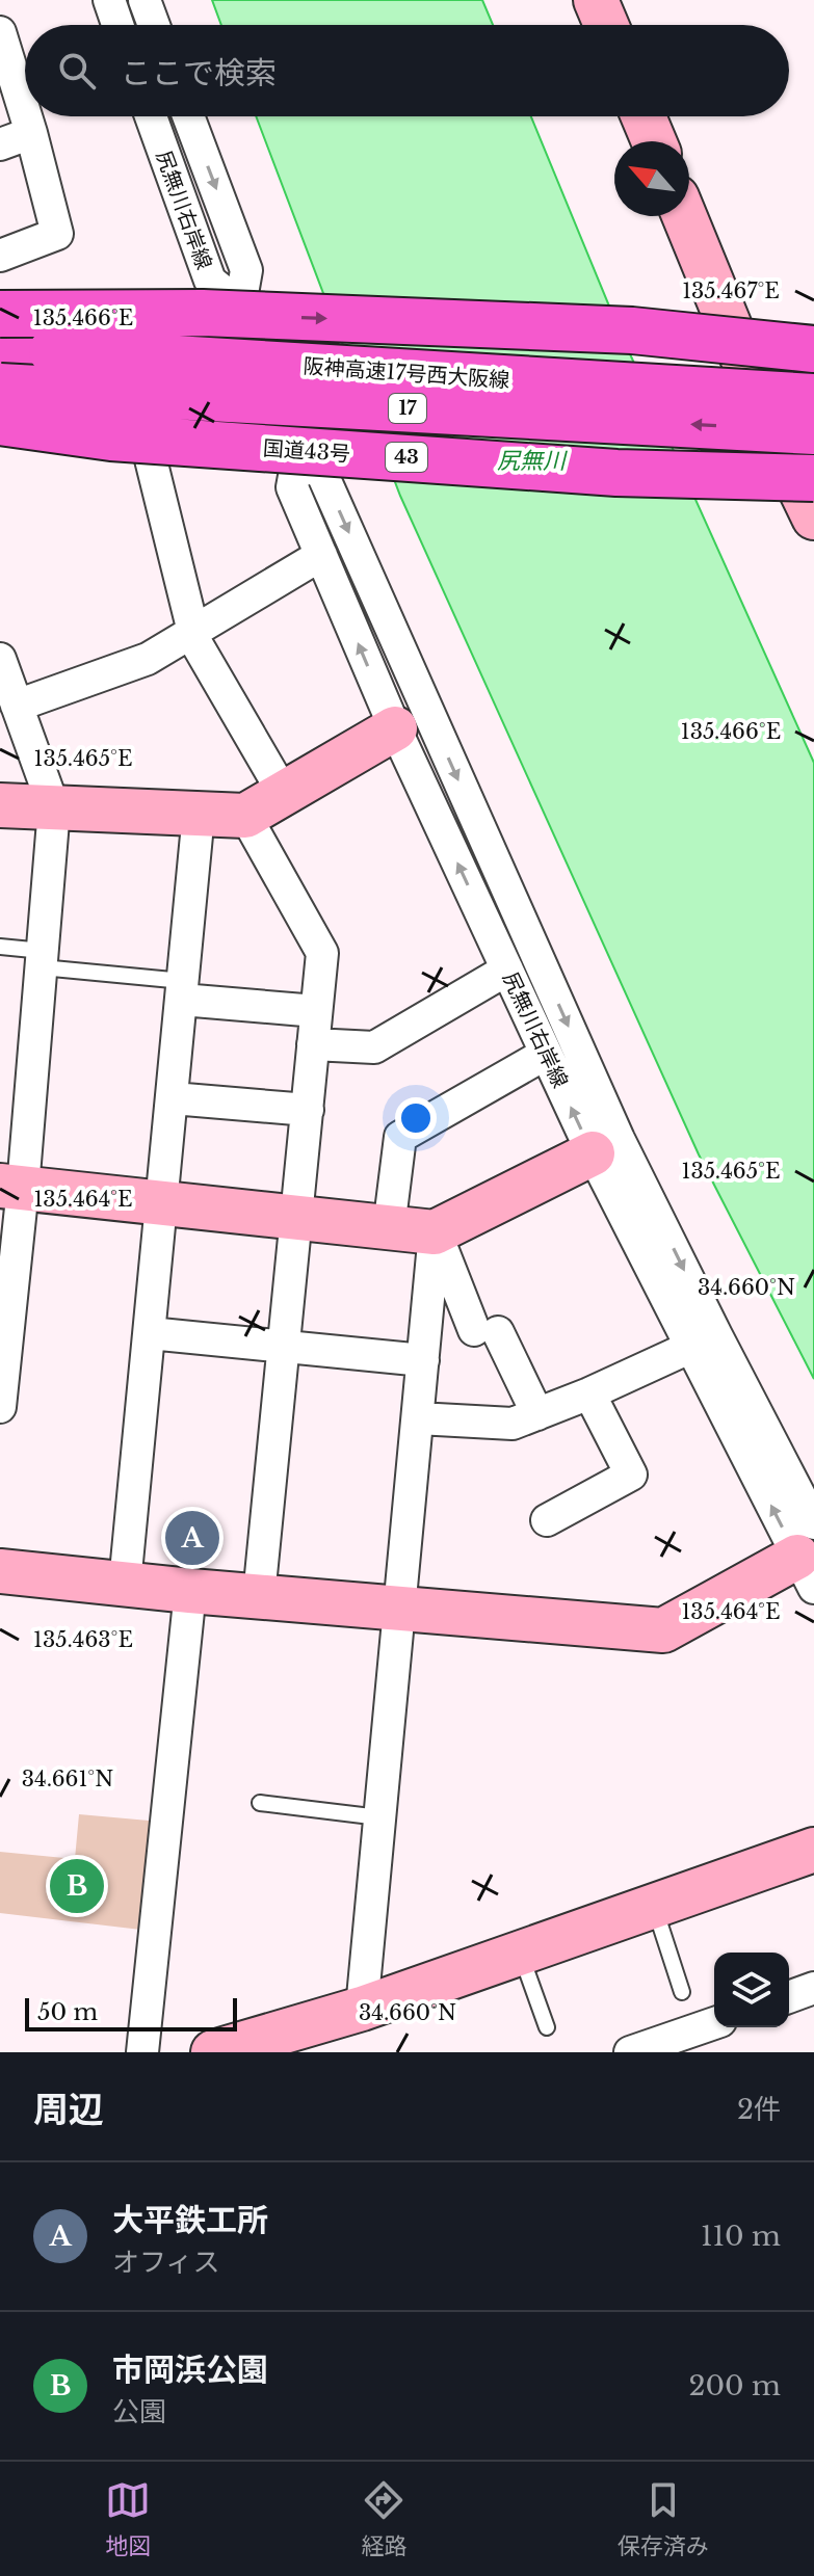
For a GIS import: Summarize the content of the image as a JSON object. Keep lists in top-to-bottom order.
{
  "streets": {
    "highway": [
      "阪神高速17号西大阪線",
      "17",
      "国道43号",
      "43"
    ],
    "street": ["尻無川右岸線"]
  },
  "water": ["尻無川"],
  "scale_bar": "50 m",
  "north": "top left",
  "page": {
    "search": "ここで検索",
    "pins": ["A", "B"],
    "scale": "50 m",
    "heading": ["周辺", "2件"],
    "list": [
      {
        "mark": "A",
        "name": "大平鉄工所",
        "note": "オフィス",
        "value": "110 m"
      },
      {
        "mark": "B",
        "name": "市岡浜公園",
        "note": "公園",
        "value": "200 m"
      }
    ],
    "nav": ["地図", "経路", "保存済み"]
  },
  "coordinates": [
    "135.467°E",
    "135.466°E",
    "135.465°E",
    "135.464°E",
    "34.660°N",
    "135.463°E",
    "34.661°N"
  ]
}
